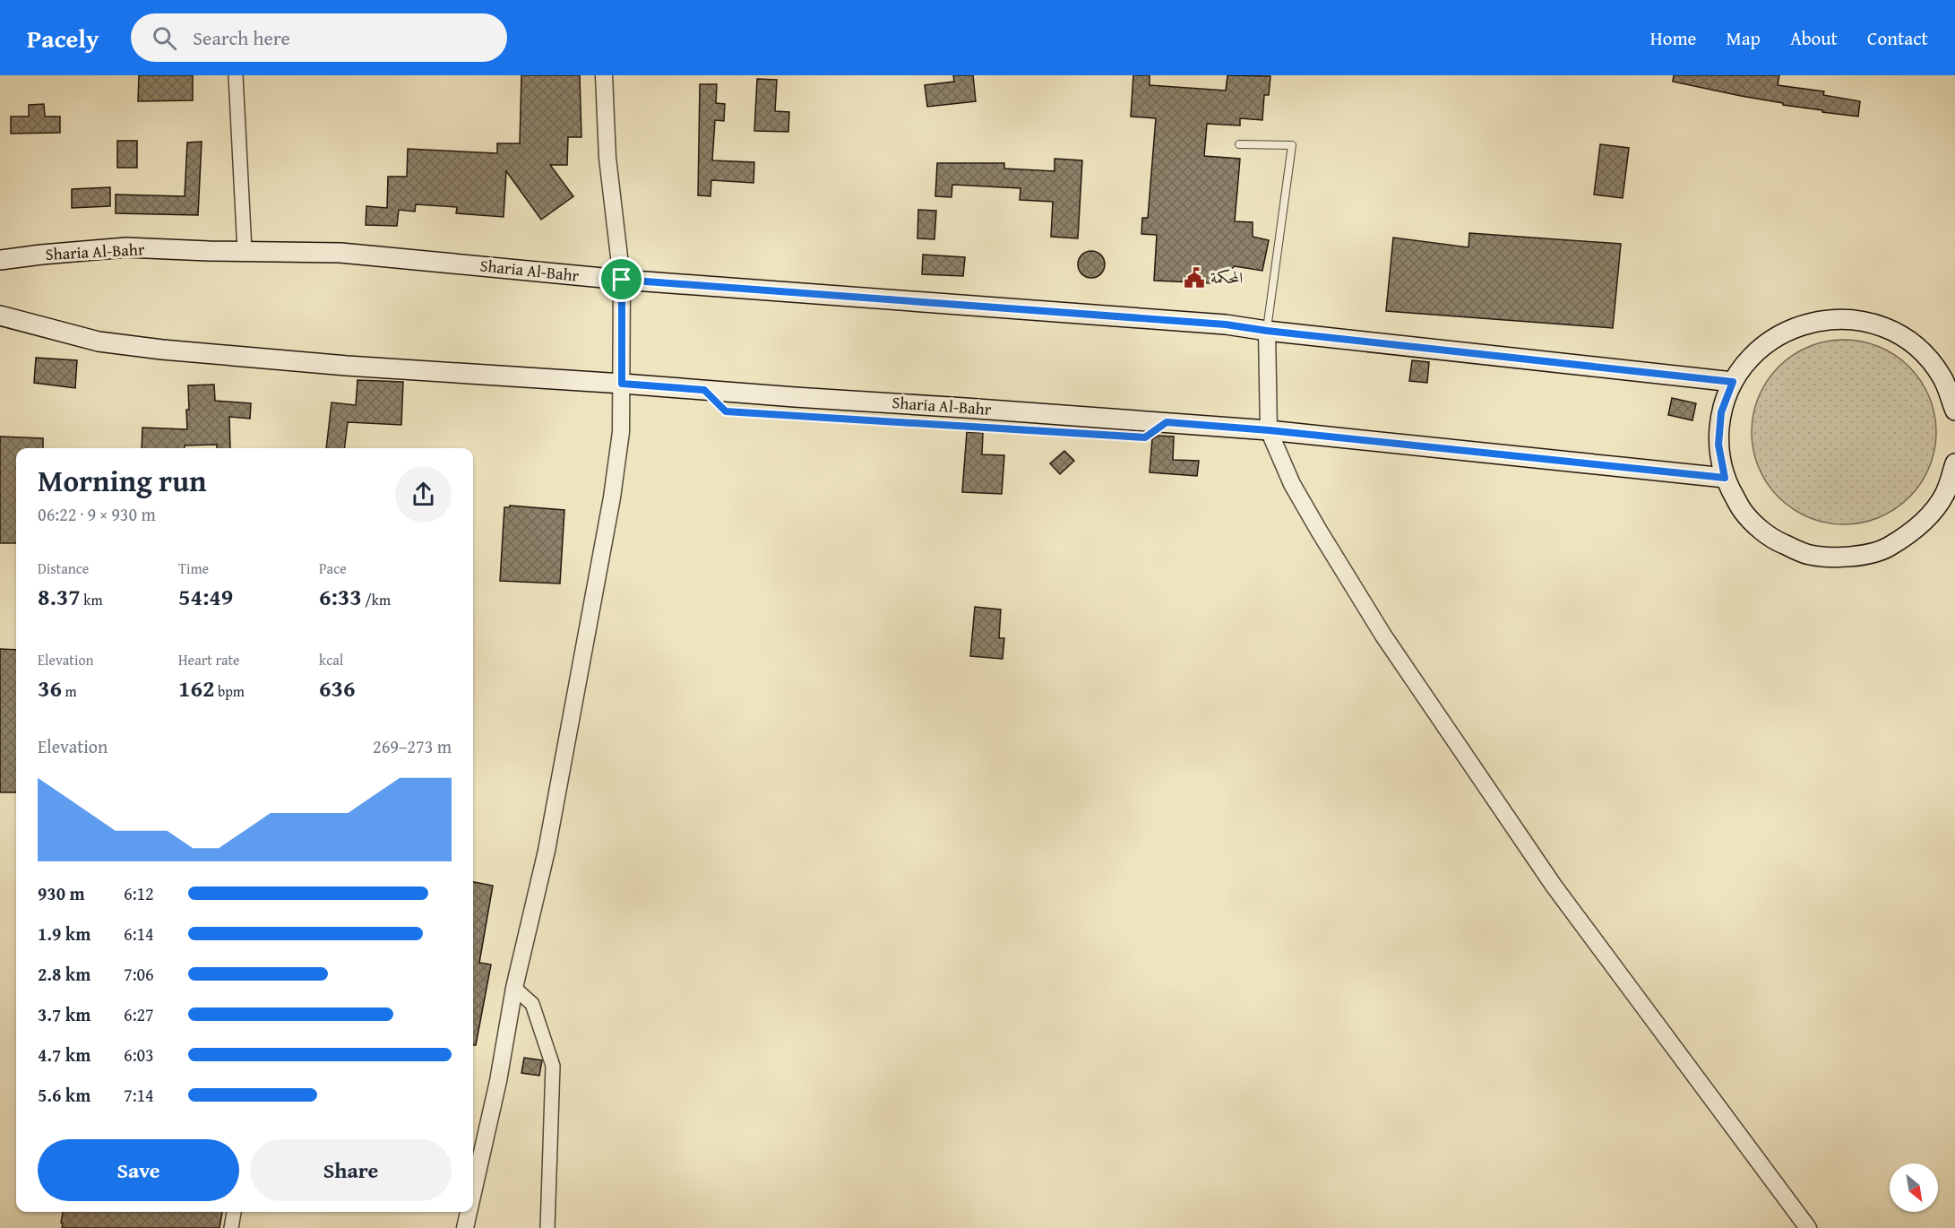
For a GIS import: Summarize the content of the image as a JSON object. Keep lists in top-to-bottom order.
{
  "streets": {
    "main road": ["Sharia Al-Bahr"]
  },
  "places": {
    "public building": ["المحكمة"]
  },
  "north": "bottom right",
  "page": {
    "header": "Pacely",
    "search": "Search here",
    "nav": [
      "Home",
      "Map",
      "About",
      "Contact"
    ],
    "heading": ["Morning run", "06:22 · 9 × 930 m"],
    "stats": [
      ["Distance", "8.37 km"],
      ["Time", "54:49"],
      ["Pace", "6:33 /km"],
      ["Elevation", "36 m"],
      ["Heart rate", "162 bpm"],
      ["kcal", "636"]
    ],
    "chart": ["Elevation", "269–273 m"],
    "list": [
      {
        "name": "930 m",
        "note": "6:12"
      },
      {
        "name": "1.9 km",
        "note": "6:14"
      },
      {
        "name": "2.8 km",
        "note": "7:06"
      },
      {
        "name": "3.7 km",
        "note": "6:27"
      },
      {
        "name": "4.7 km",
        "note": "6:03"
      },
      {
        "name": "5.6 km",
        "note": "7:14"
      }
    ],
    "buttons": ["Save", "Share"]
  }
}
